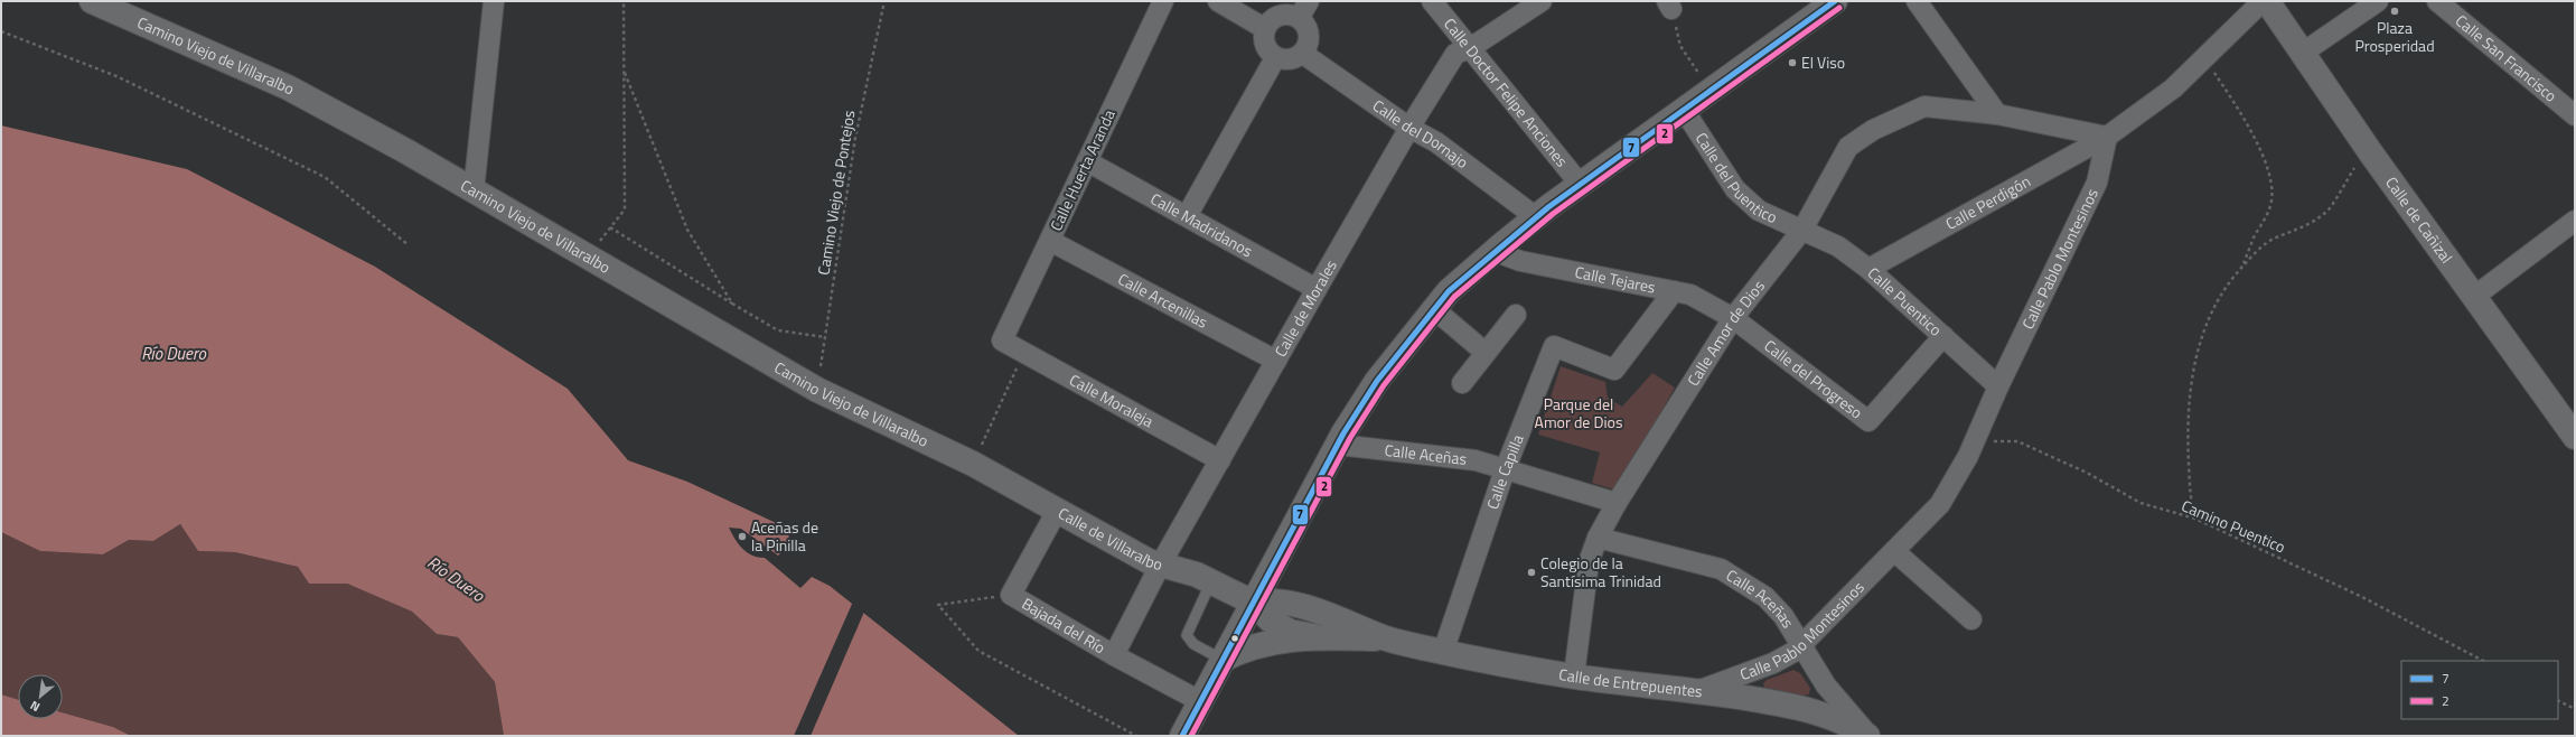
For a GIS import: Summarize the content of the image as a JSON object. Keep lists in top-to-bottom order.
{
  "streets": {
    "street": [
      "Camino Viejo de Villaralbo",
      "Calle San Francisco",
      "Calle Doctor Felipe Anciones",
      "Calle del Dornajo",
      "Calle Huerta Aranda",
      "Calle del Puentico",
      "Calle Perdigón",
      "Calle de Cañizal",
      "Calle Madridanos",
      "Calle Pablo Montesinos",
      "Calle Tejares",
      "Calle Arcenillas",
      "Calle Puentico",
      "Calle de Morales",
      "Calle Amor de Dios",
      "Calle del Progreso",
      "Calle Moraleja",
      "Calle Aceñas",
      "Calle Capilla",
      "Calle de Villaralbo",
      "Bajada del Río",
      "Calle de Entrepuentes"
    ],
    "path": ["Camino Viejo de Pontejos", "Camino Puentico"]
  },
  "crossings": [
    ["Camino Viejo de Villaralbo", "Camino Viejo de Pontejos"],
    ["Camino Viejo de Villaralbo", "Calle de Villaralbo"],
    ["Calle Doctor Felipe Anciones", "Calle de Morales"],
    ["Calle del Dornajo", "Calle de Morales"],
    ["Calle Huerta Aranda", "Calle Madridanos"],
    ["Calle Huerta Aranda", "Calle Arcenillas"],
    ["Calle Huerta Aranda", "Calle Moraleja"],
    ["Calle del Puentico", "Calle Puentico"],
    ["Calle del Puentico", "Calle Amor de Dios"],
    ["Calle Perdigón", "Calle Pablo Montesinos"],
    ["Calle Perdigón", "Calle Puentico"],
    ["Calle Perdigón", "Calle Amor de Dios"],
    ["Calle Madridanos", "Calle de Morales"],
    ["Calle Pablo Montesinos", "Calle Puentico"],
    ["Calle Pablo Montesinos", "Calle Amor de Dios"],
    ["Calle Pablo Montesinos", "Calle Aceñas"],
    ["Calle Pablo Montesinos", "Camino Puentico"],
    ["Calle Pablo Montesinos", "Calle de Entrepuentes"],
    ["Calle Tejares", "Calle Amor de Dios"],
    ["Calle Tejares", "Calle del Progreso"],
    ["Calle Tejares", "Calle Capilla"],
    ["Calle Arcenillas", "Calle de Morales"],
    ["Calle Puentico", "Calle Amor de Dios"],
    ["Calle Puentico", "Calle del Progreso"],
    ["Calle de Morales", "Calle Moraleja"],
    ["Calle de Morales", "Calle de Villaralbo"],
    ["Calle de Morales", "Bajada del Río"],
    ["Calle Amor de Dios", "Calle del Progreso"],
    ["Calle Amor de Dios", "Calle Aceñas"],
    ["Calle Amor de Dios", "Calle de Entrepuentes"],
    ["Calle Aceñas", "Calle Capilla"],
    ["Calle Aceñas", "Calle de Entrepuentes"],
    ["Calle Capilla", "Calle de Entrepuentes"],
    ["Calle de Villaralbo", "Bajada del Río"],
    ["Calle de Villaralbo", "Calle de Entrepuentes"]
  ],
  "water": ["Río Duero"],
  "parks": ["Parque del Amor de Dios"],
  "places": [
    "Plaza Prosperidad",
    "El Viso",
    "Aceñas de la Pinilla",
    "Colegio de la Santísima Trinidad"
  ],
  "lines": ["transit line 7", "transit line 2"],
  "legend": ["7", "2"],
  "north": "bottom left"
}
